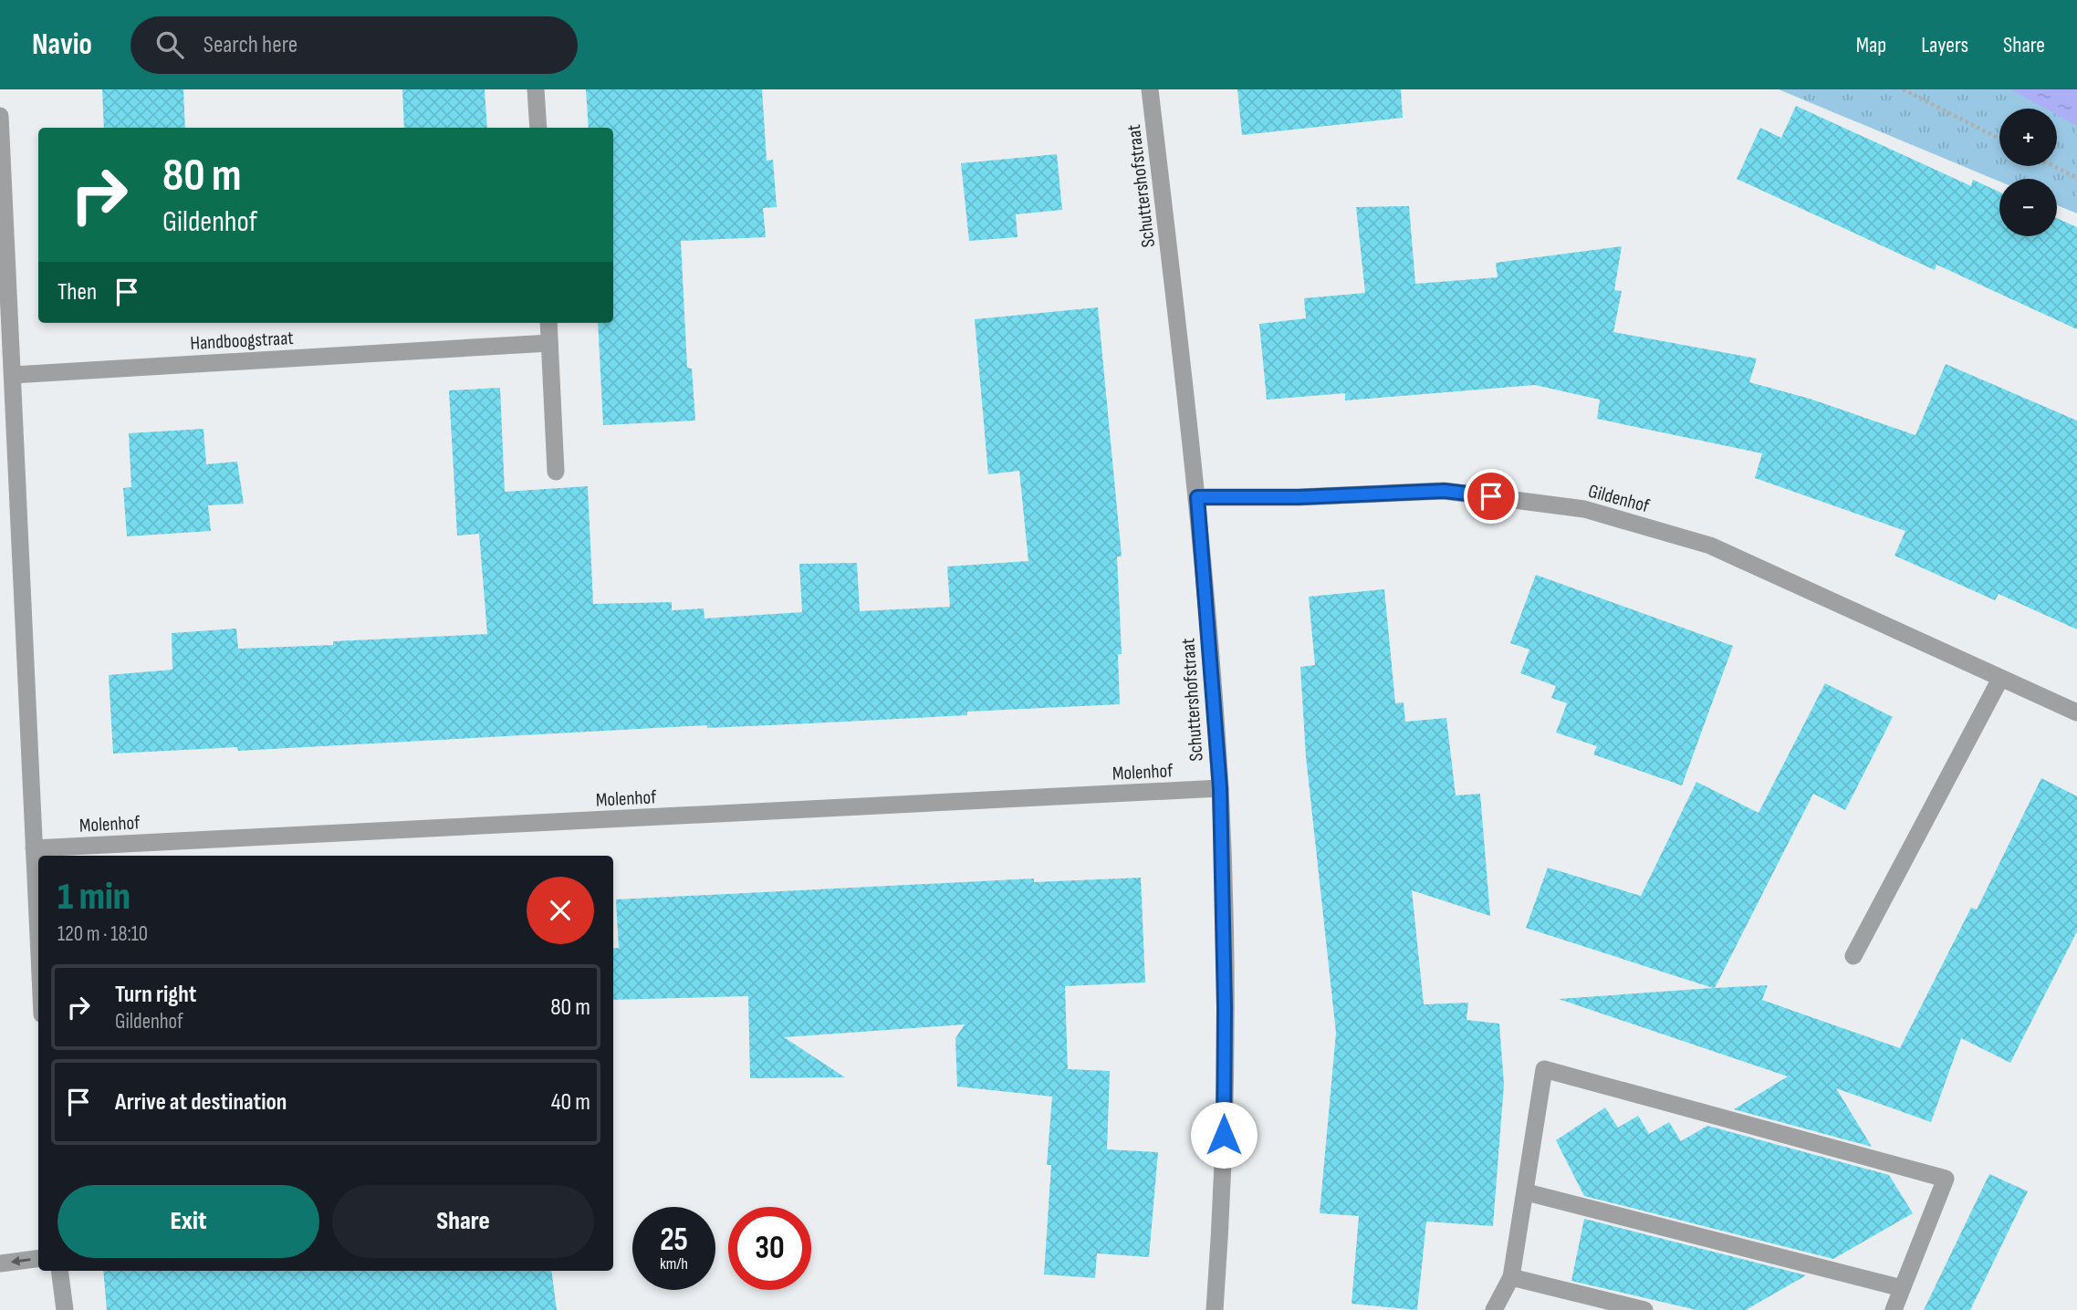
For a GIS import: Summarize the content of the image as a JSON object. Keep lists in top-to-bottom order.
{
  "streets": {
    "street": [
      "Schuttershofstraat",
      "Handboogstraat",
      "Gildenhof",
      "Molenhof"
    ]
  },
  "crossings": [
    ["Schuttershofstraat", "Gildenhof"],
    ["Schuttershofstraat", "Molenhof"]
  ],
  "page": {
    "header": "Navio",
    "search": "Search here",
    "nav": ["Map", "Layers", "Share"],
    "map_buttons": ["+", "−"],
    "turn": ["80 m", "Gildenhof"],
    "then": "Then",
    "heading": ["1 min", "120 m · 18:10"],
    "list": [
      {
        "name": "Turn right",
        "note": "Gildenhof",
        "value": "80 m"
      },
      {
        "name": "Arrive at destination",
        "value": "40 m"
      }
    ],
    "buttons": ["Exit", "Share"],
    "speed": "25 km/h",
    "limit": "30"
  }
}
